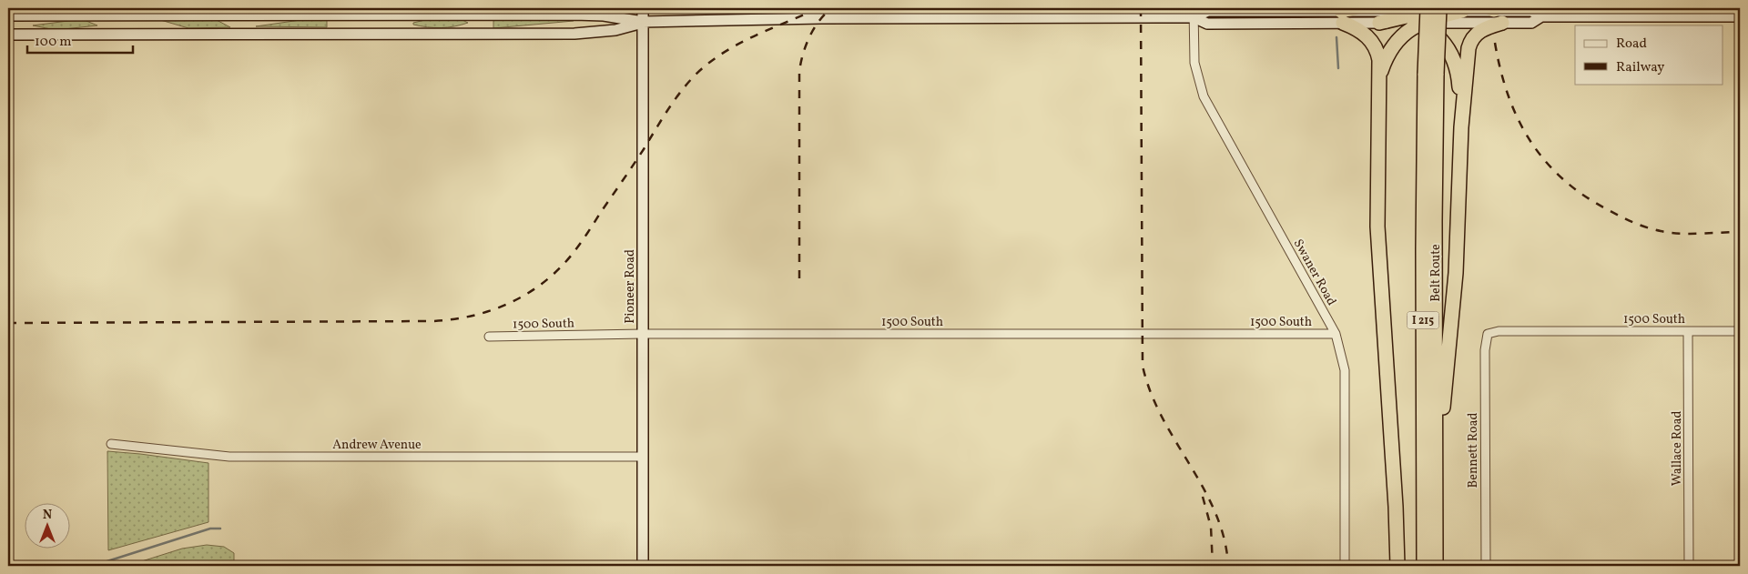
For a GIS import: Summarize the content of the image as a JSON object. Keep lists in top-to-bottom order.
{
  "streets": {
    "highway": ["Belt Route", "I 215"],
    "main road": ["Pioneer Road"],
    "street": [
      "Swaner Road",
      "1500 South",
      "Andrew Avenue",
      "Wallace Road",
      "Bennett Road"
    ]
  },
  "crossings": [
    ["Swaner Road", "1500 South"],
    ["Pioneer Road", "1500 South"],
    ["Pioneer Road", "Andrew Avenue"],
    ["1500 South", "Wallace Road"],
    ["1500 South", "Bennett Road"]
  ],
  "legend": ["Road", "Railway"],
  "scale_bar": "100 m",
  "north": "top"
}
